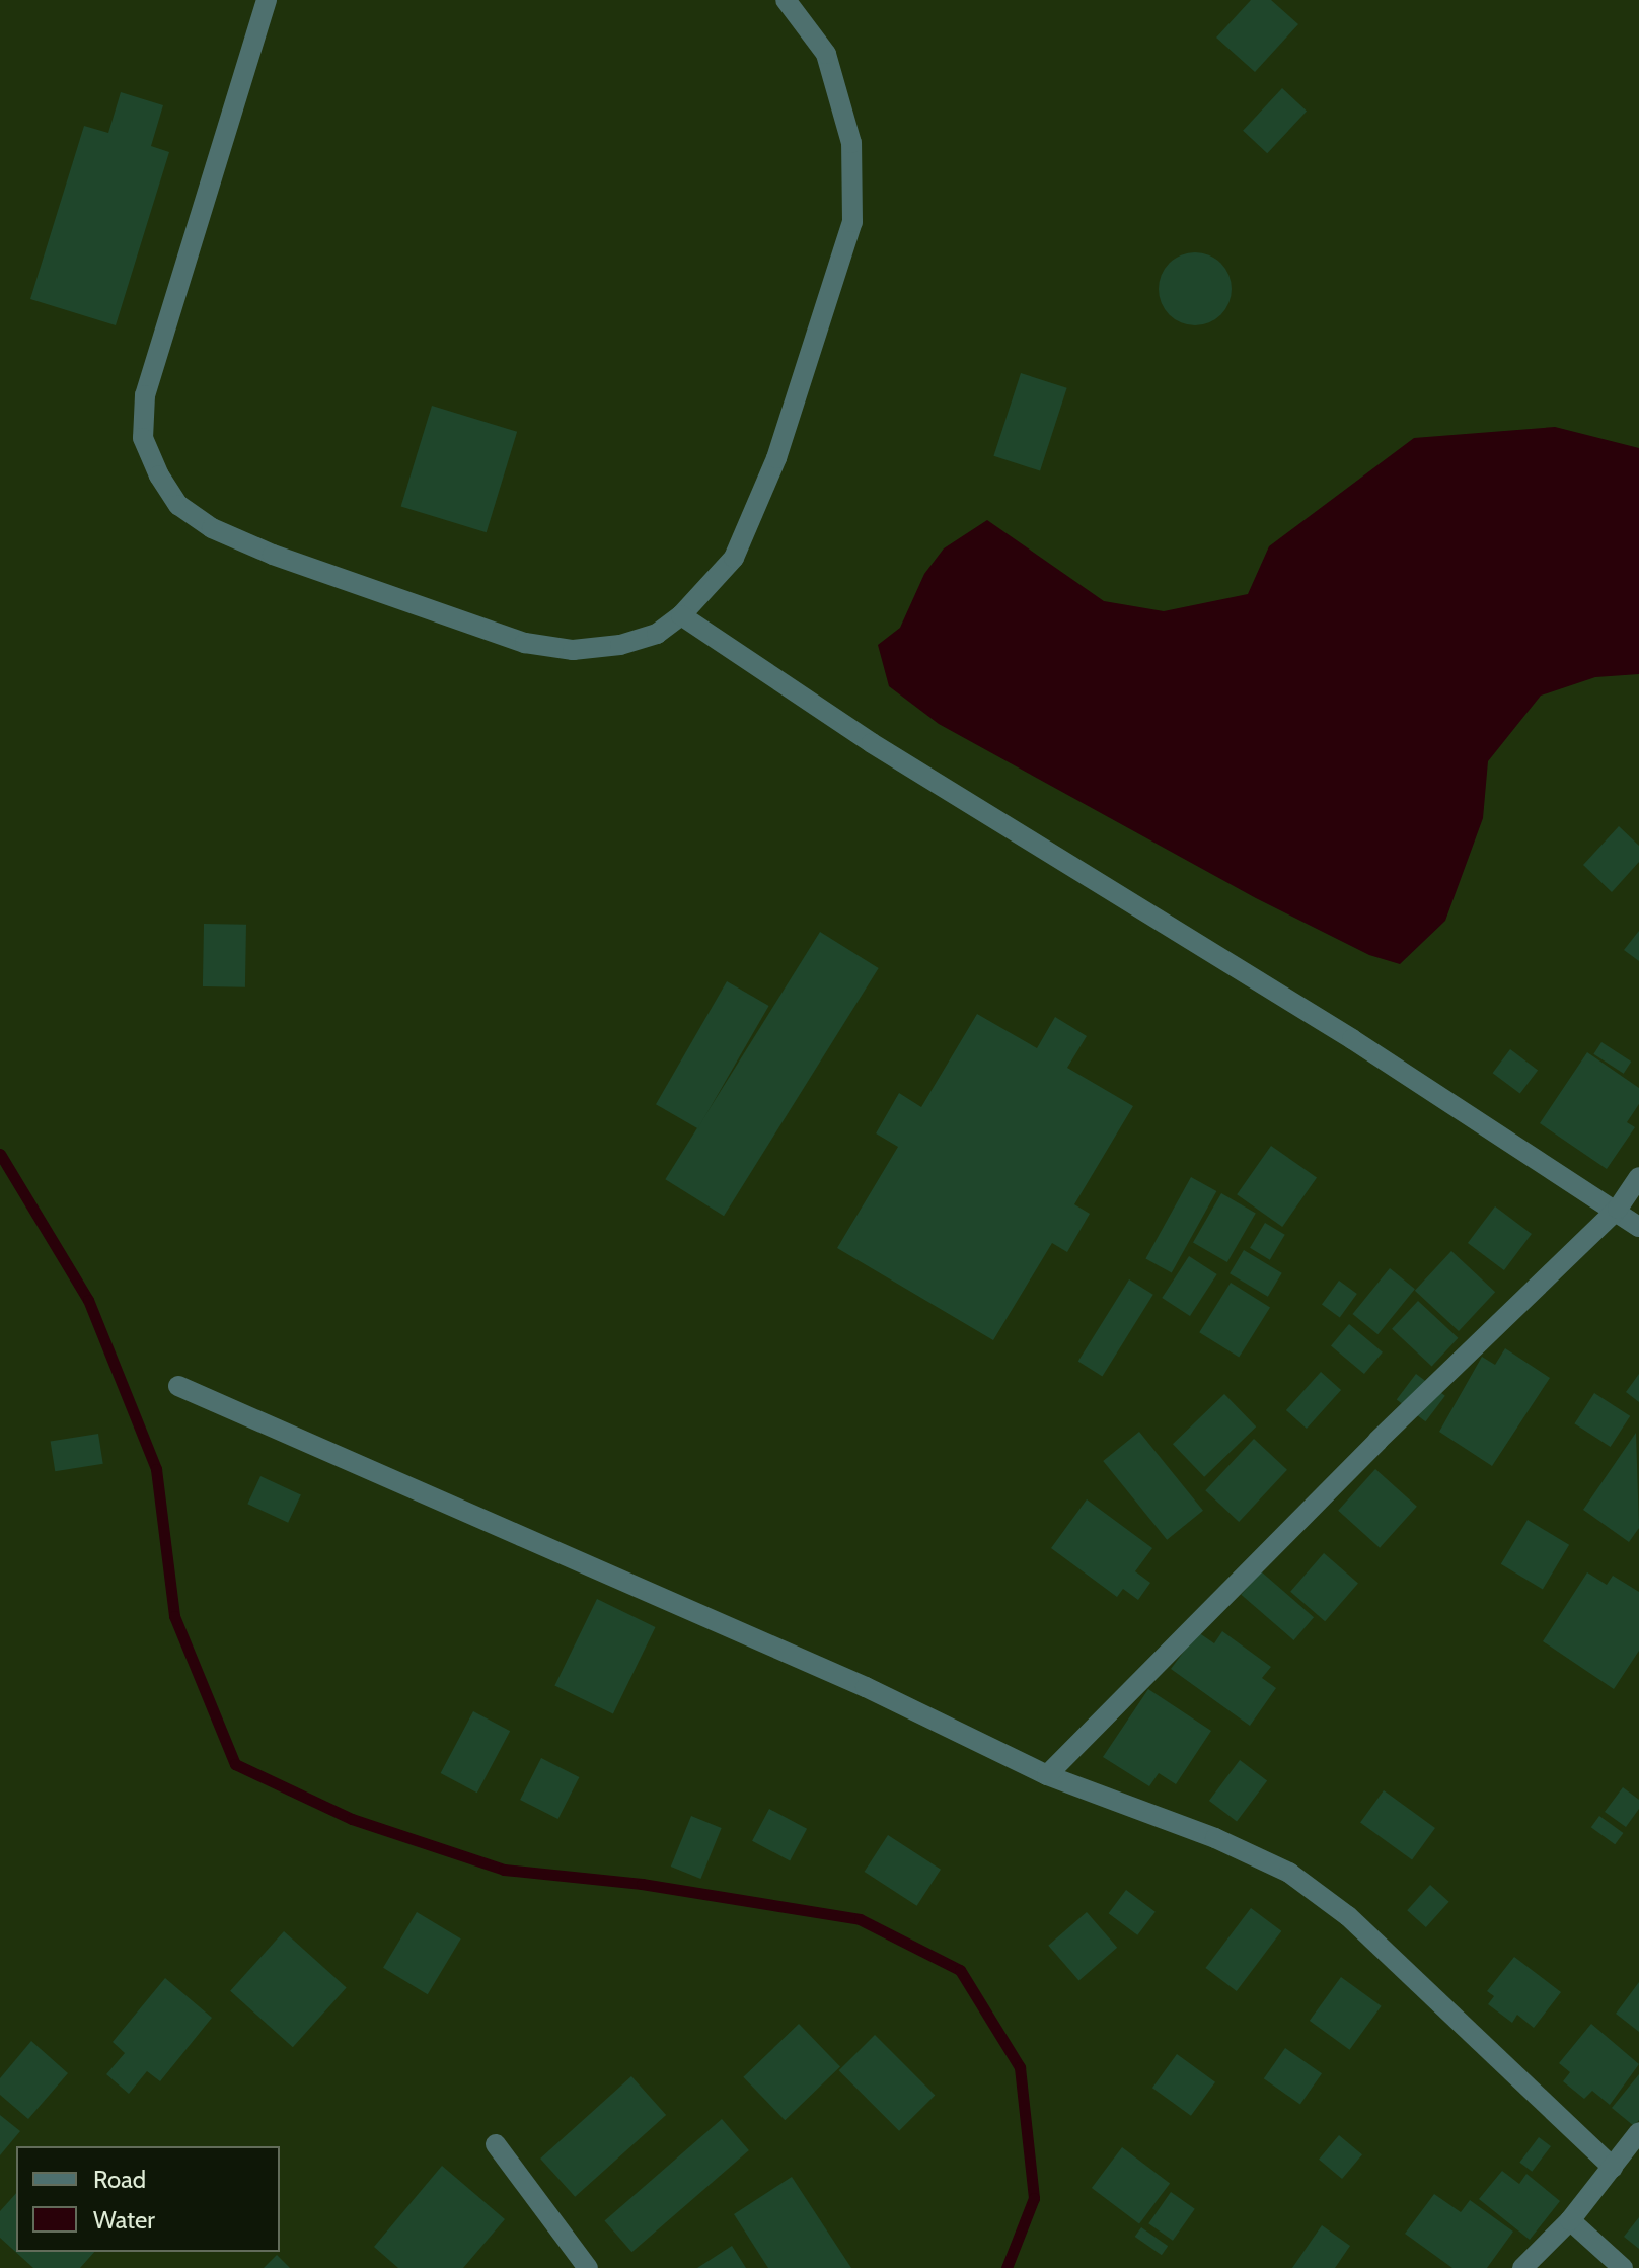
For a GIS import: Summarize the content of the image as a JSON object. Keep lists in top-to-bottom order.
{
  "legend": ["Road", "Water"]
}
